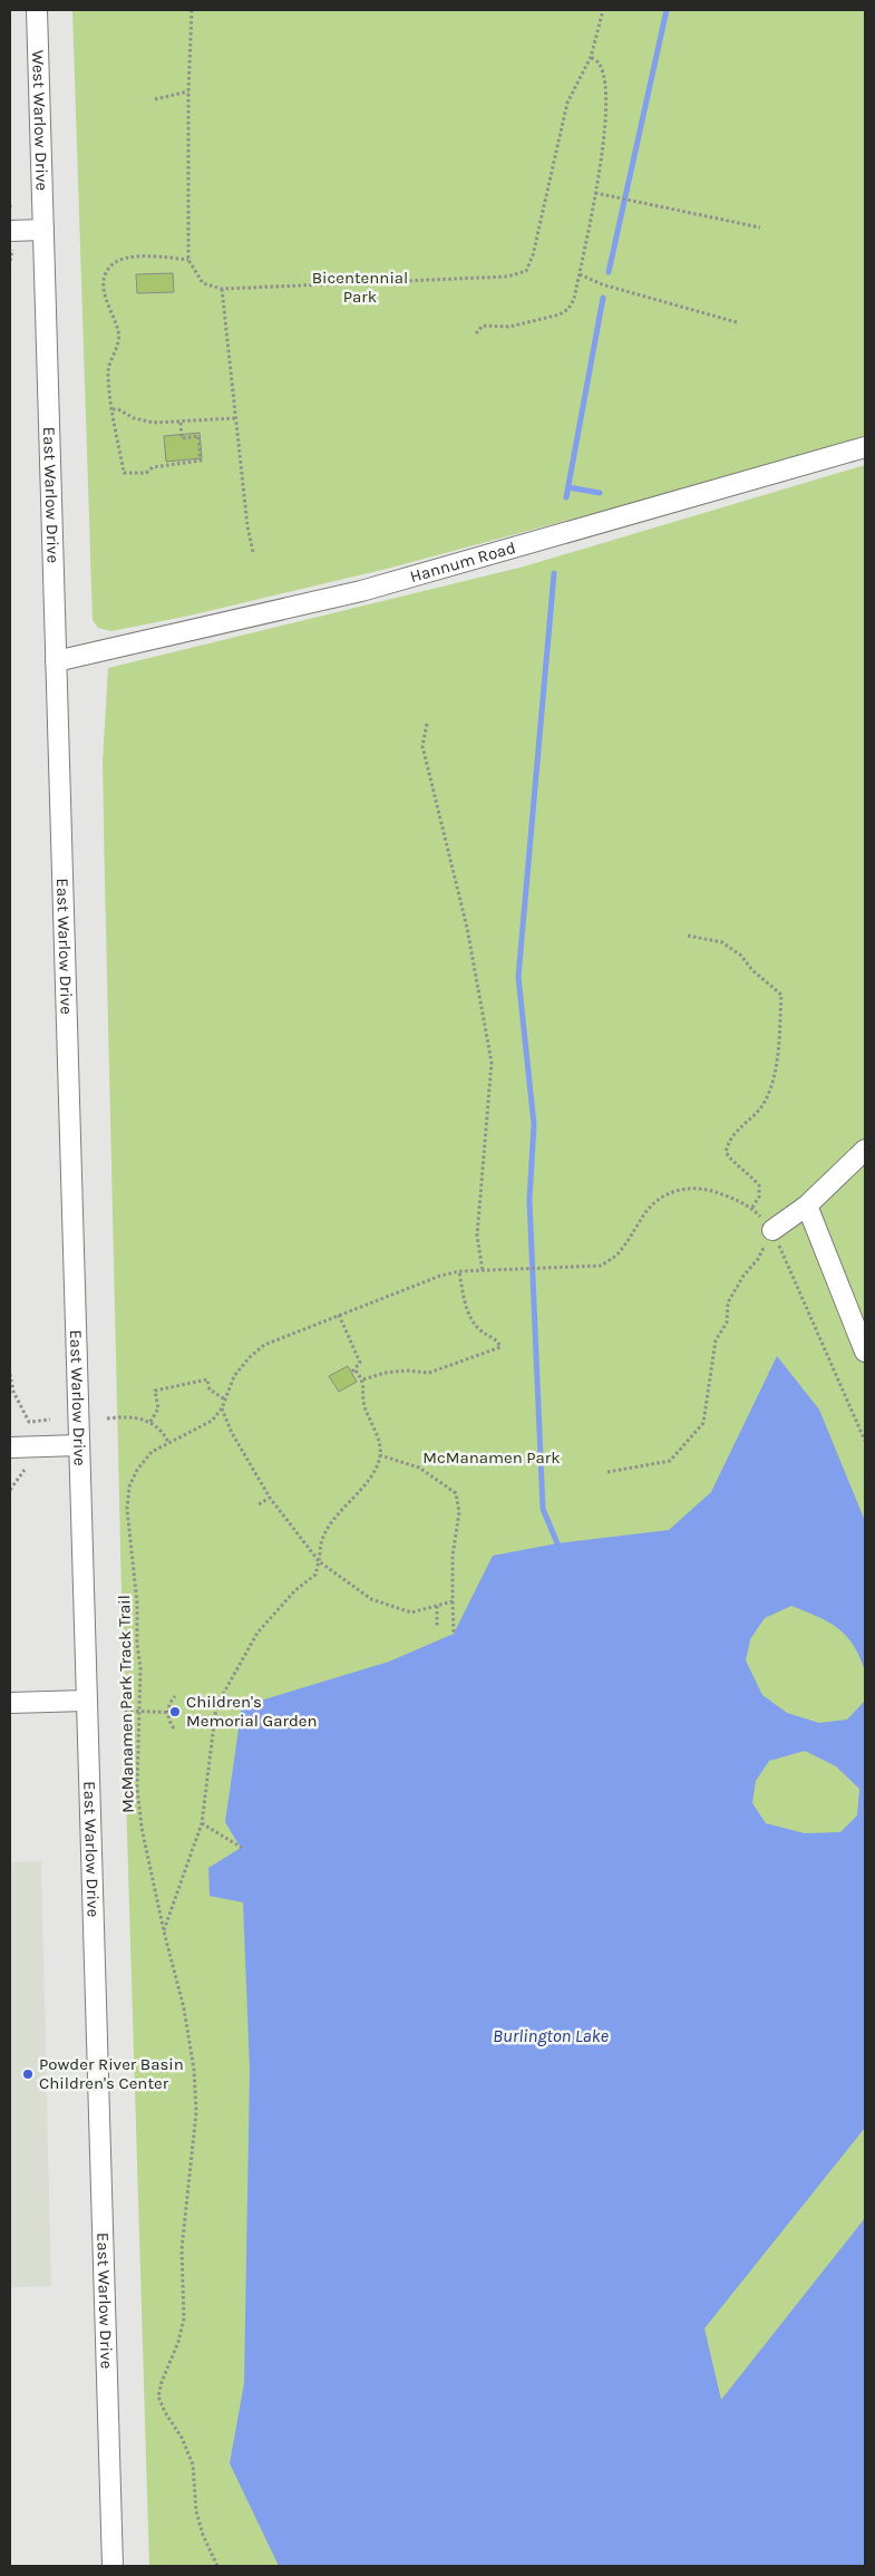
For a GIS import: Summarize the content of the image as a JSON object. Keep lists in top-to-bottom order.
{
  "streets": {
    "street": ["West Warlow Drive", "East Warlow Drive", "Hannum Road"],
    "path": ["McManamen Park Track Trail"]
  },
  "crossings": [
    ["West Warlow Drive", "East Warlow Drive"],
    ["East Warlow Drive", "Hannum Road"]
  ],
  "water": ["Burlington Lake"],
  "parks": ["Bicentennial Park", "McManamen Park"],
  "places": ["Children's Memorial Garden", "Powder River Basin Children's Center"]
}
